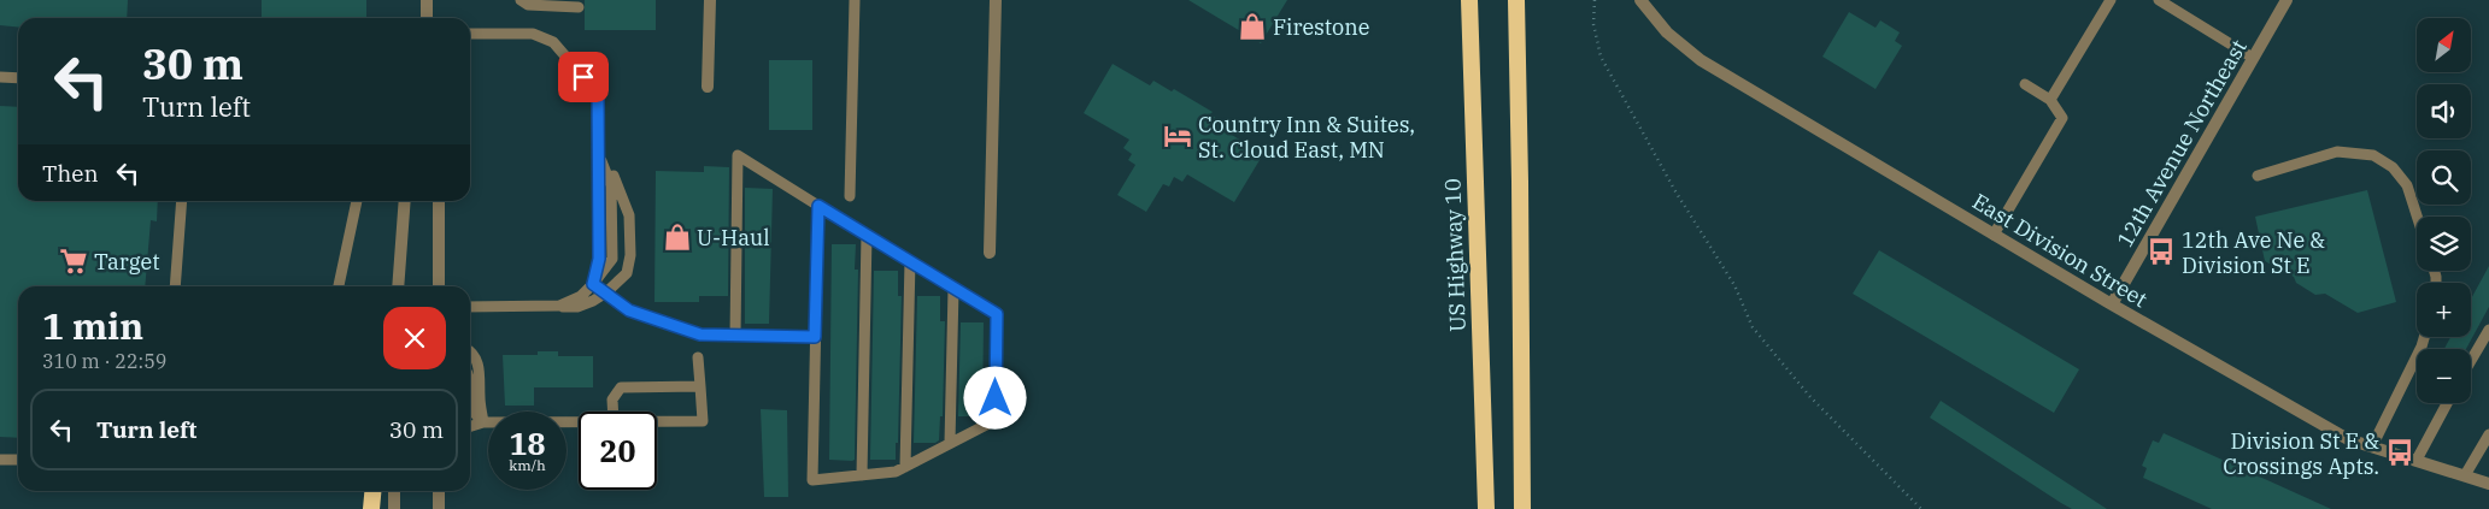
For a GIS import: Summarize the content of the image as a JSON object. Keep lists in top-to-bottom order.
{
  "streets": {
    "highway": ["US Highway 10"],
    "street": ["12th Avenue Northeast", "East Division Street"]
  },
  "crossings": [
    ["12th Avenue Northeast", "East Division Street"]
  ],
  "places": {
    "shop": ["Firestone", "U-Haul"],
    "hotel": ["Country Inn & Suites, St. Cloud East, MN"],
    "bus stop": ["12th Ave Ne & Division St E", "Division St E & Crossings Apts."],
    "supermarket": ["Target"]
  },
  "north": "top right",
  "page": {
    "map_buttons": ["+", "−"],
    "turn": ["30 m", "Turn left"],
    "then": "Then",
    "heading": ["1 min", "310 m · 22:59"],
    "list": [
      {
        "name": "Turn left",
        "value": "30 m"
      }
    ],
    "speed": "18 km/h",
    "limit": "20"
  }
}
